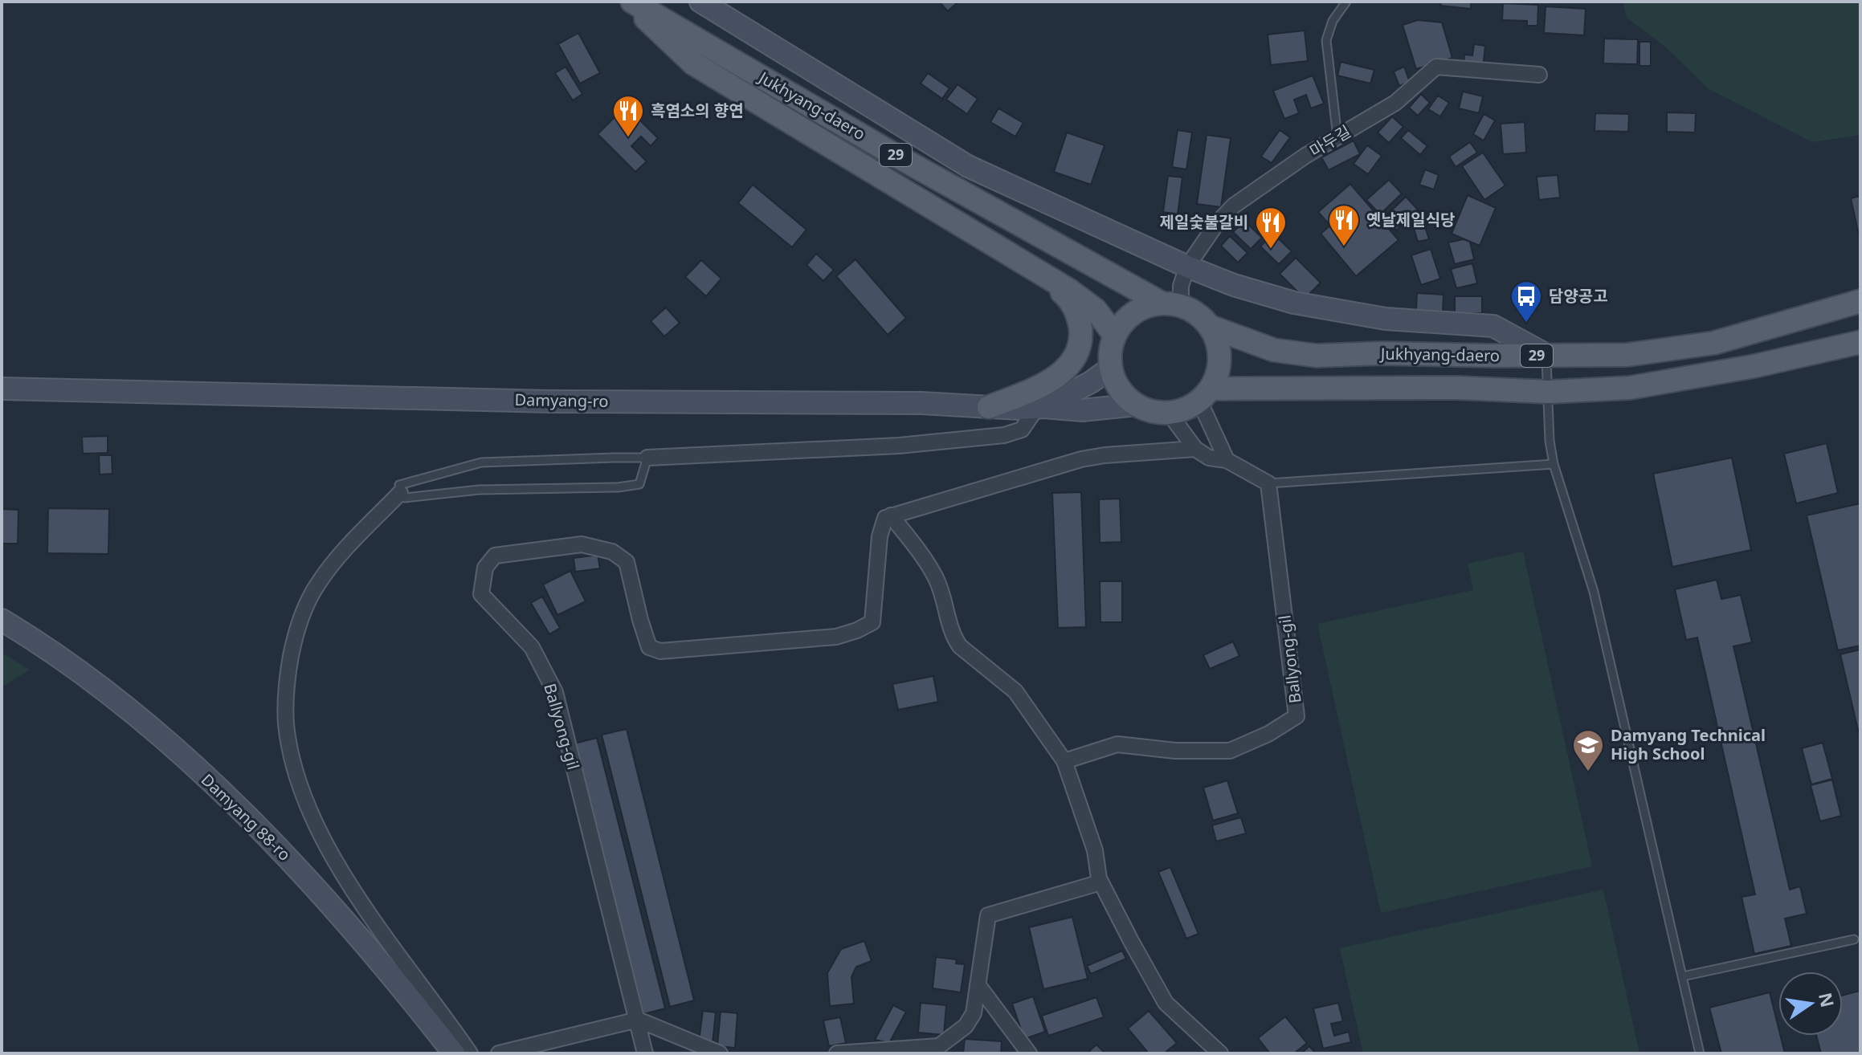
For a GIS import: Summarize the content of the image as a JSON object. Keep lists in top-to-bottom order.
{
  "streets": {
    "main road": [
      "Jukhyang-daero",
      "29",
      "Damyang-ro",
      "Damyang 88-ro"
    ],
    "street": ["마두길", "Ballyong-gil"]
  },
  "crossings": [
    ["Jukhyang-daero", "마두길"],
    ["Jukhyang-daero", "Damyang-ro"],
    ["마두길", "Damyang-ro"]
  ],
  "places": {
    "restaurant": ["흑염소의 향연", "옛날제일식당", "제일숯불갈비"],
    "bus stop": ["담양공고"],
    "school or university": ["Damyang Technical High School"]
  },
  "north": "right"
}
